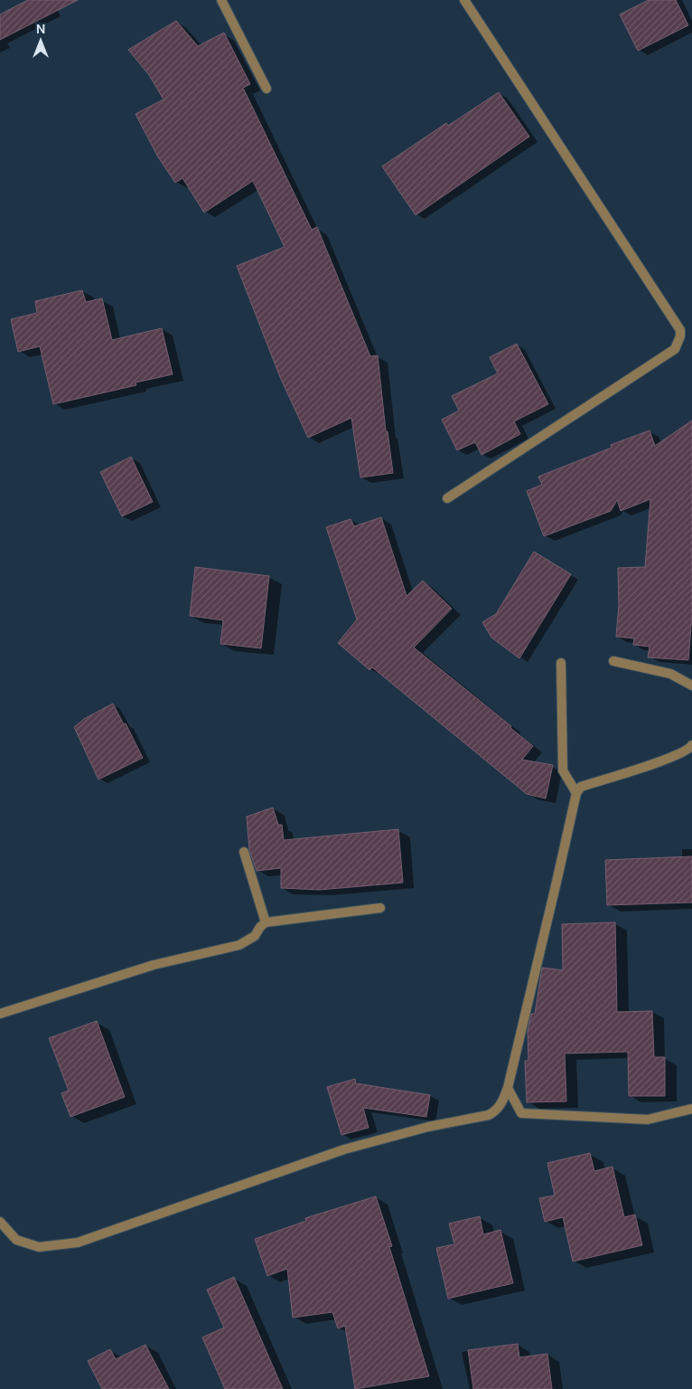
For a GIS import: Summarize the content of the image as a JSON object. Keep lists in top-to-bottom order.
{
  "north": "top"
}
